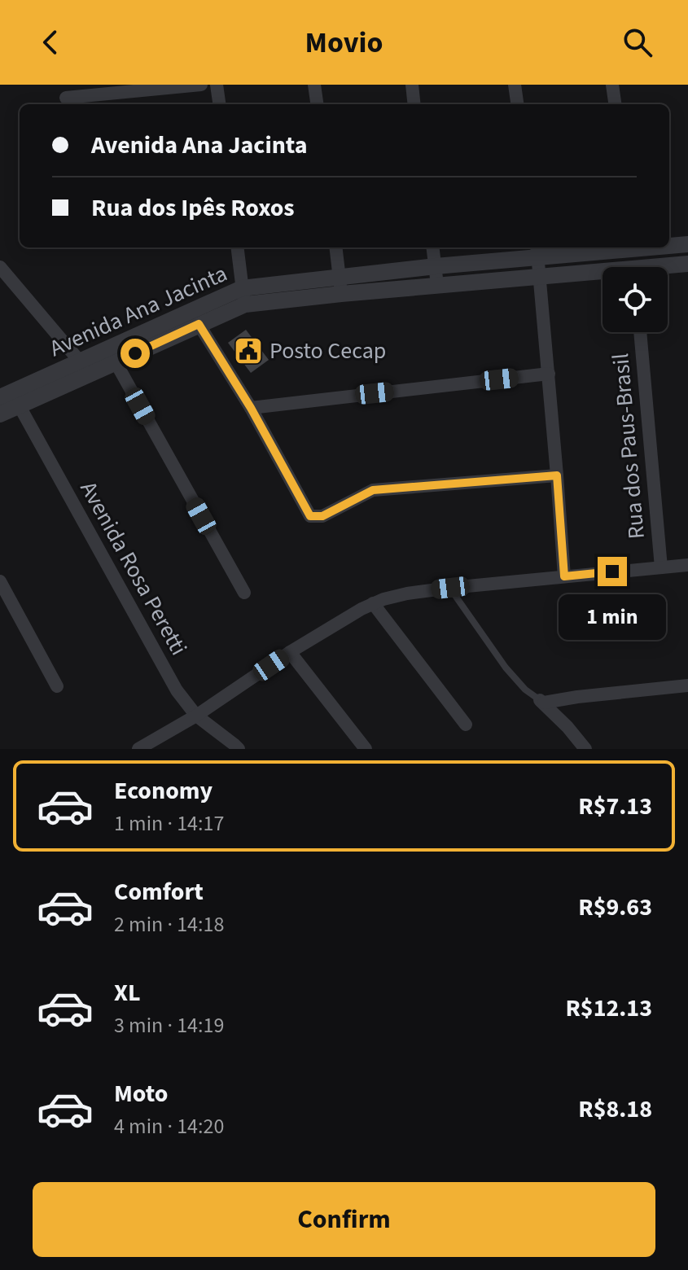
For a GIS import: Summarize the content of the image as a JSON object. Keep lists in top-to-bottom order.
{
  "streets": {
    "street": ["Avenida Ana Jacinta", "Rua dos Paus-Brasil", "Avenida Rosa Peretti"]
  },
  "crossings": [
    ["Avenida Ana Jacinta", "Avenida Rosa Peretti"]
  ],
  "places": {
    "public building": ["Posto Cecap"]
  },
  "page": {
    "header": "Movio",
    "banner": ["Avenida Ana Jacinta", "Rua dos Ipês Roxos"],
    "bubble": "1 min",
    "list": [
      {
        "name": "Economy",
        "note": "1 min · 14:17",
        "value": "R$7.13"
      },
      {
        "name": "Comfort",
        "note": "2 min · 14:18",
        "value": "R$9.63"
      },
      {
        "name": "XL",
        "note": "3 min · 14:19",
        "value": "R$12.13"
      },
      {
        "name": "Moto",
        "note": "4 min · 14:20",
        "value": "R$8.18"
      }
    ],
    "buttons": "Confirm"
  }
}
